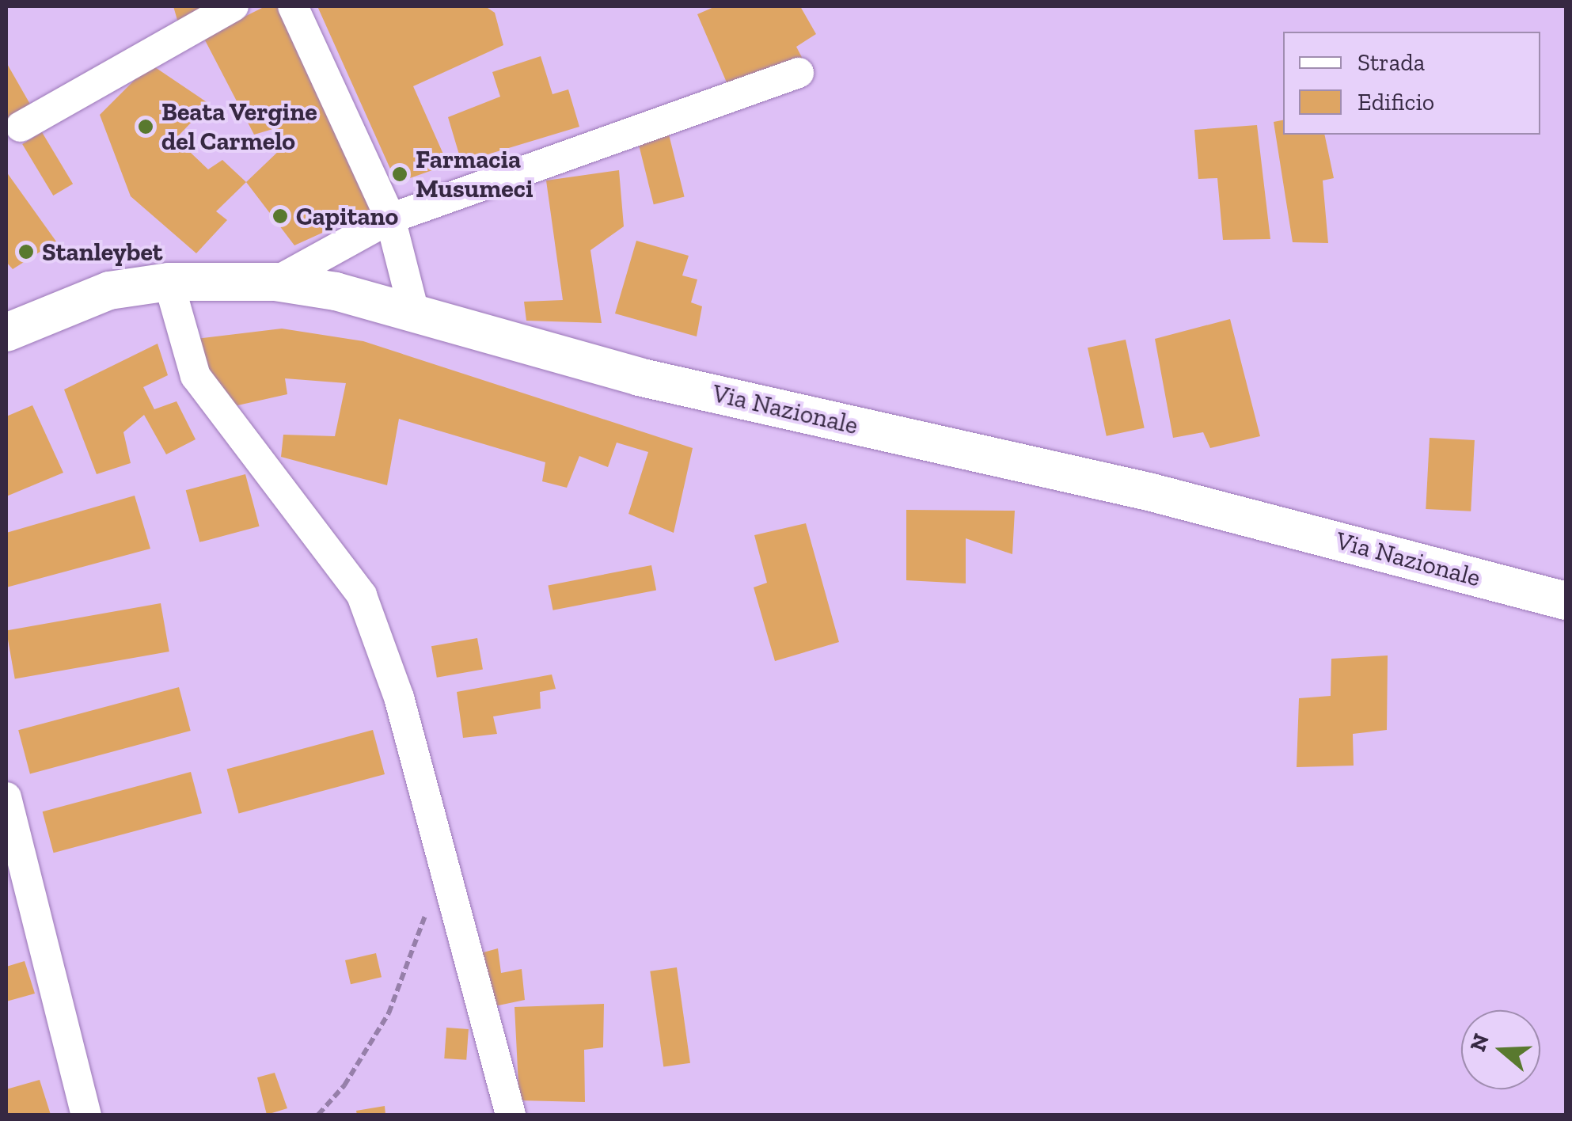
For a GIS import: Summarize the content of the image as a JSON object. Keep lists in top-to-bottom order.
{
  "streets": {
    "main road": ["Via Nazionale"]
  },
  "places": [
    "Beata Vergine del Carmelo",
    "Farmacia Musumeci",
    "Capitano",
    "Stanleybet"
  ],
  "legend": ["Strada", "Edificio"],
  "north": "left"
}
